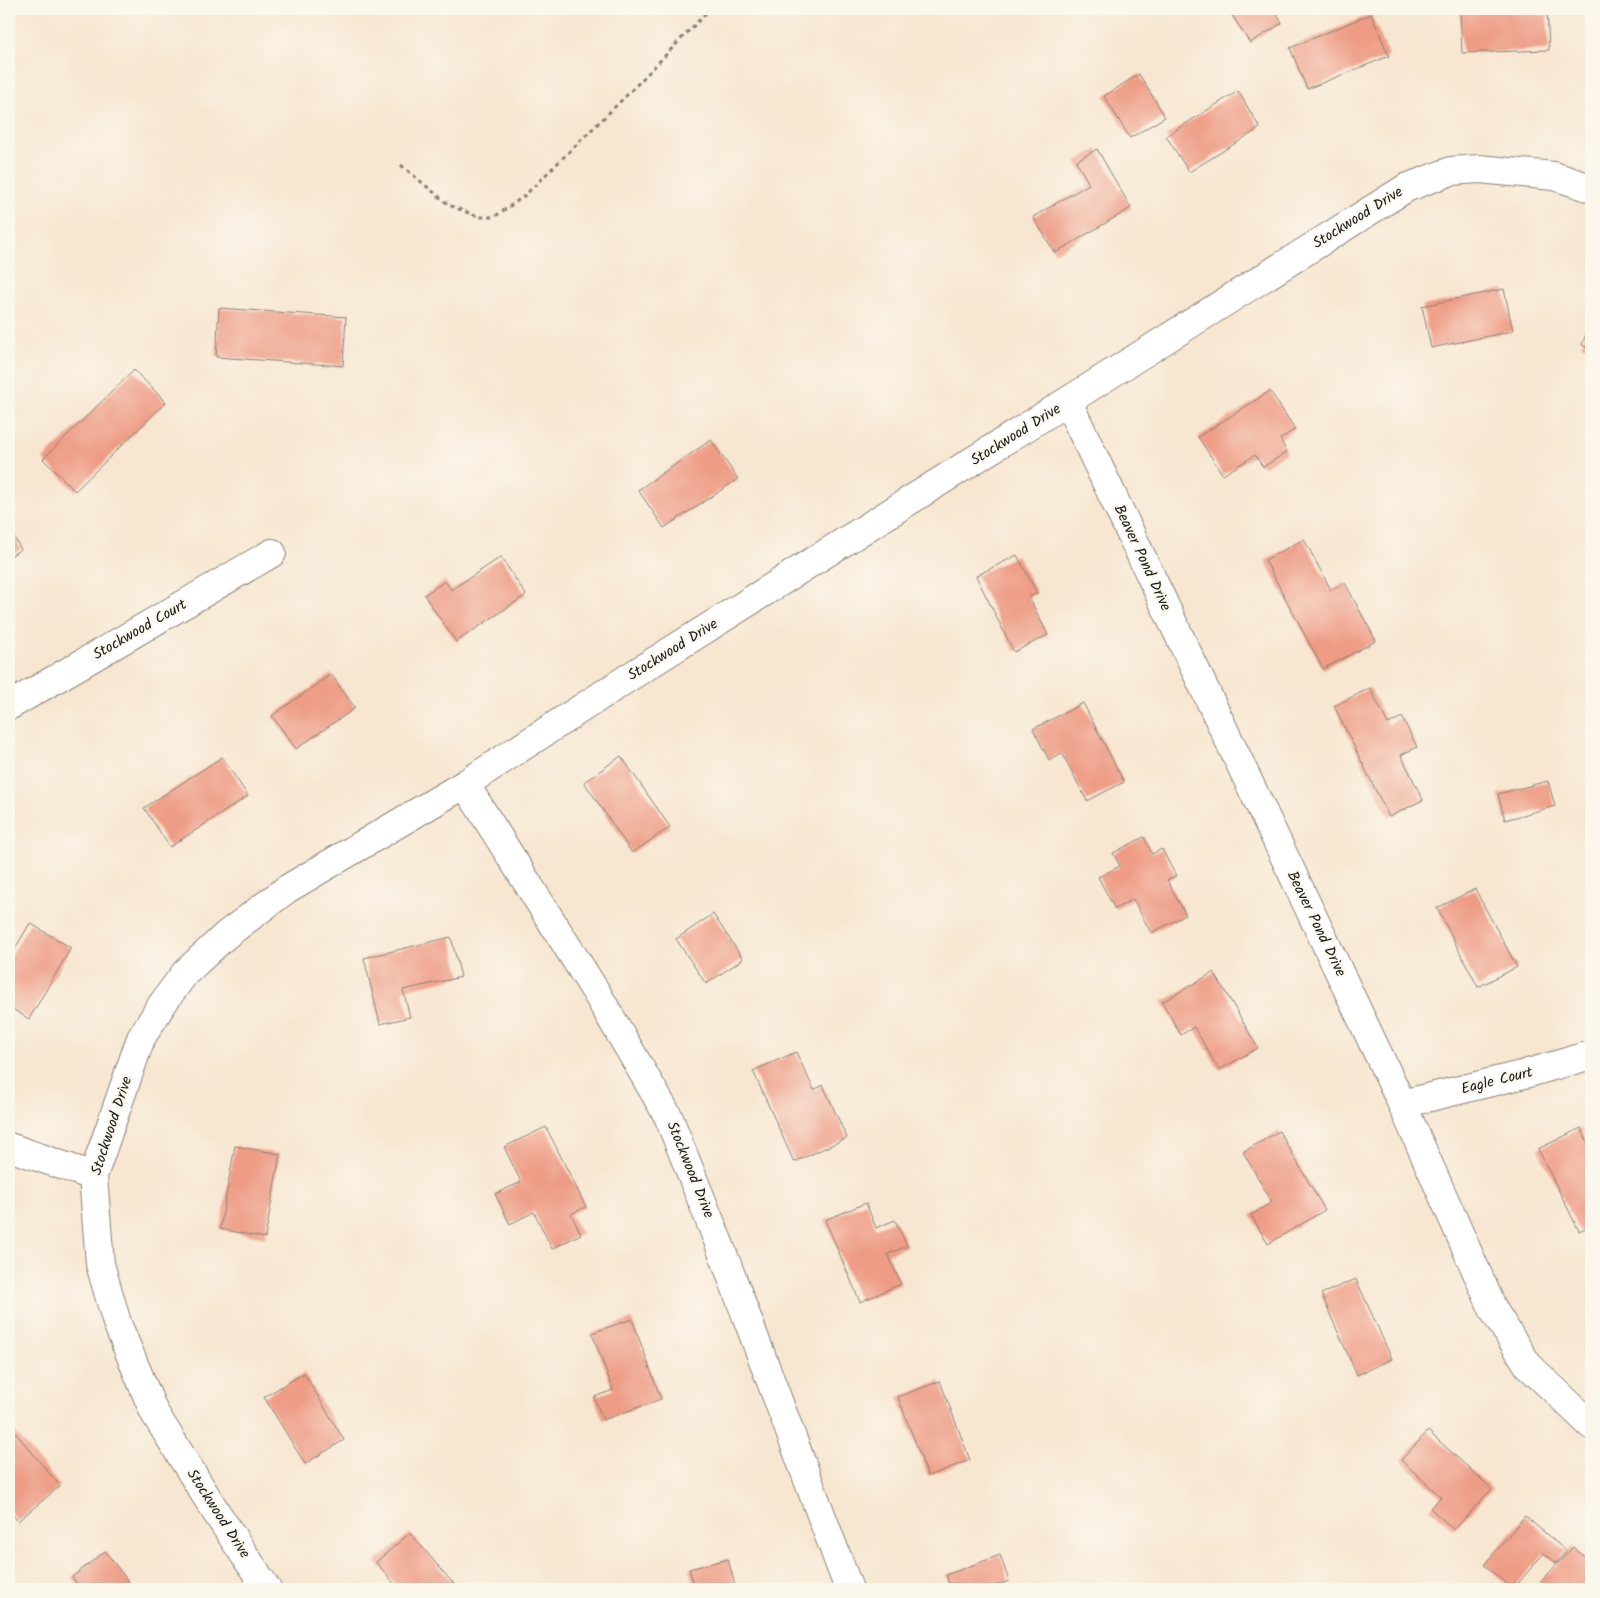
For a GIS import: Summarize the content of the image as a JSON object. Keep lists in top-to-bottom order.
{
  "streets": {
    "street": [
      "Stockwood Drive",
      "Beaver Pond Drive",
      "Stockwood Court",
      "Eagle Court"
    ]
  },
  "crossings": [
    ["Stockwood Drive", "Beaver Pond Drive"],
    ["Beaver Pond Drive", "Eagle Court"]
  ]
}
